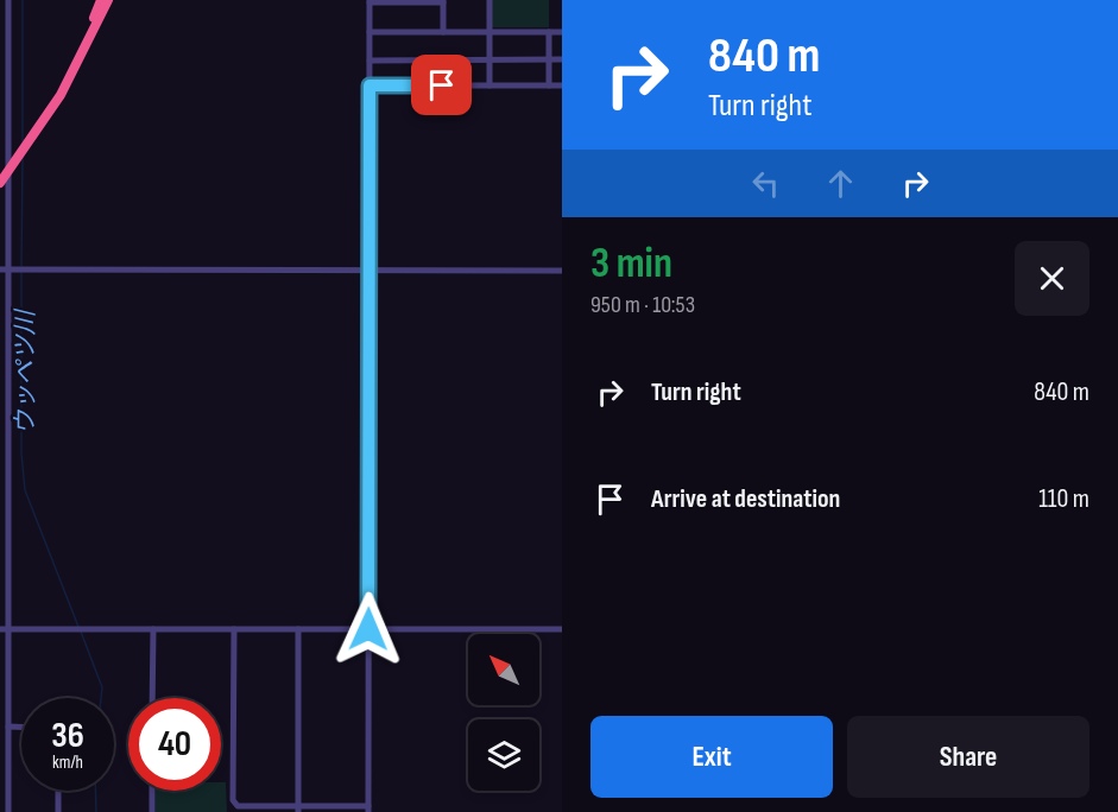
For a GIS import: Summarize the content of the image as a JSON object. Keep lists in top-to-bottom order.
{
  "water": ["ウッペツ川"],
  "north": "top left",
  "page": {
    "turn": ["840 m", "Turn right"],
    "heading": ["3 min", "950 m · 10:53"],
    "list": [
      {
        "name": "Turn right",
        "value": "840 m"
      },
      {
        "name": "Arrive at destination",
        "value": "110 m"
      }
    ],
    "speed": "36 km/h",
    "limit": "40",
    "buttons": ["Exit", "Share"]
  }
}
